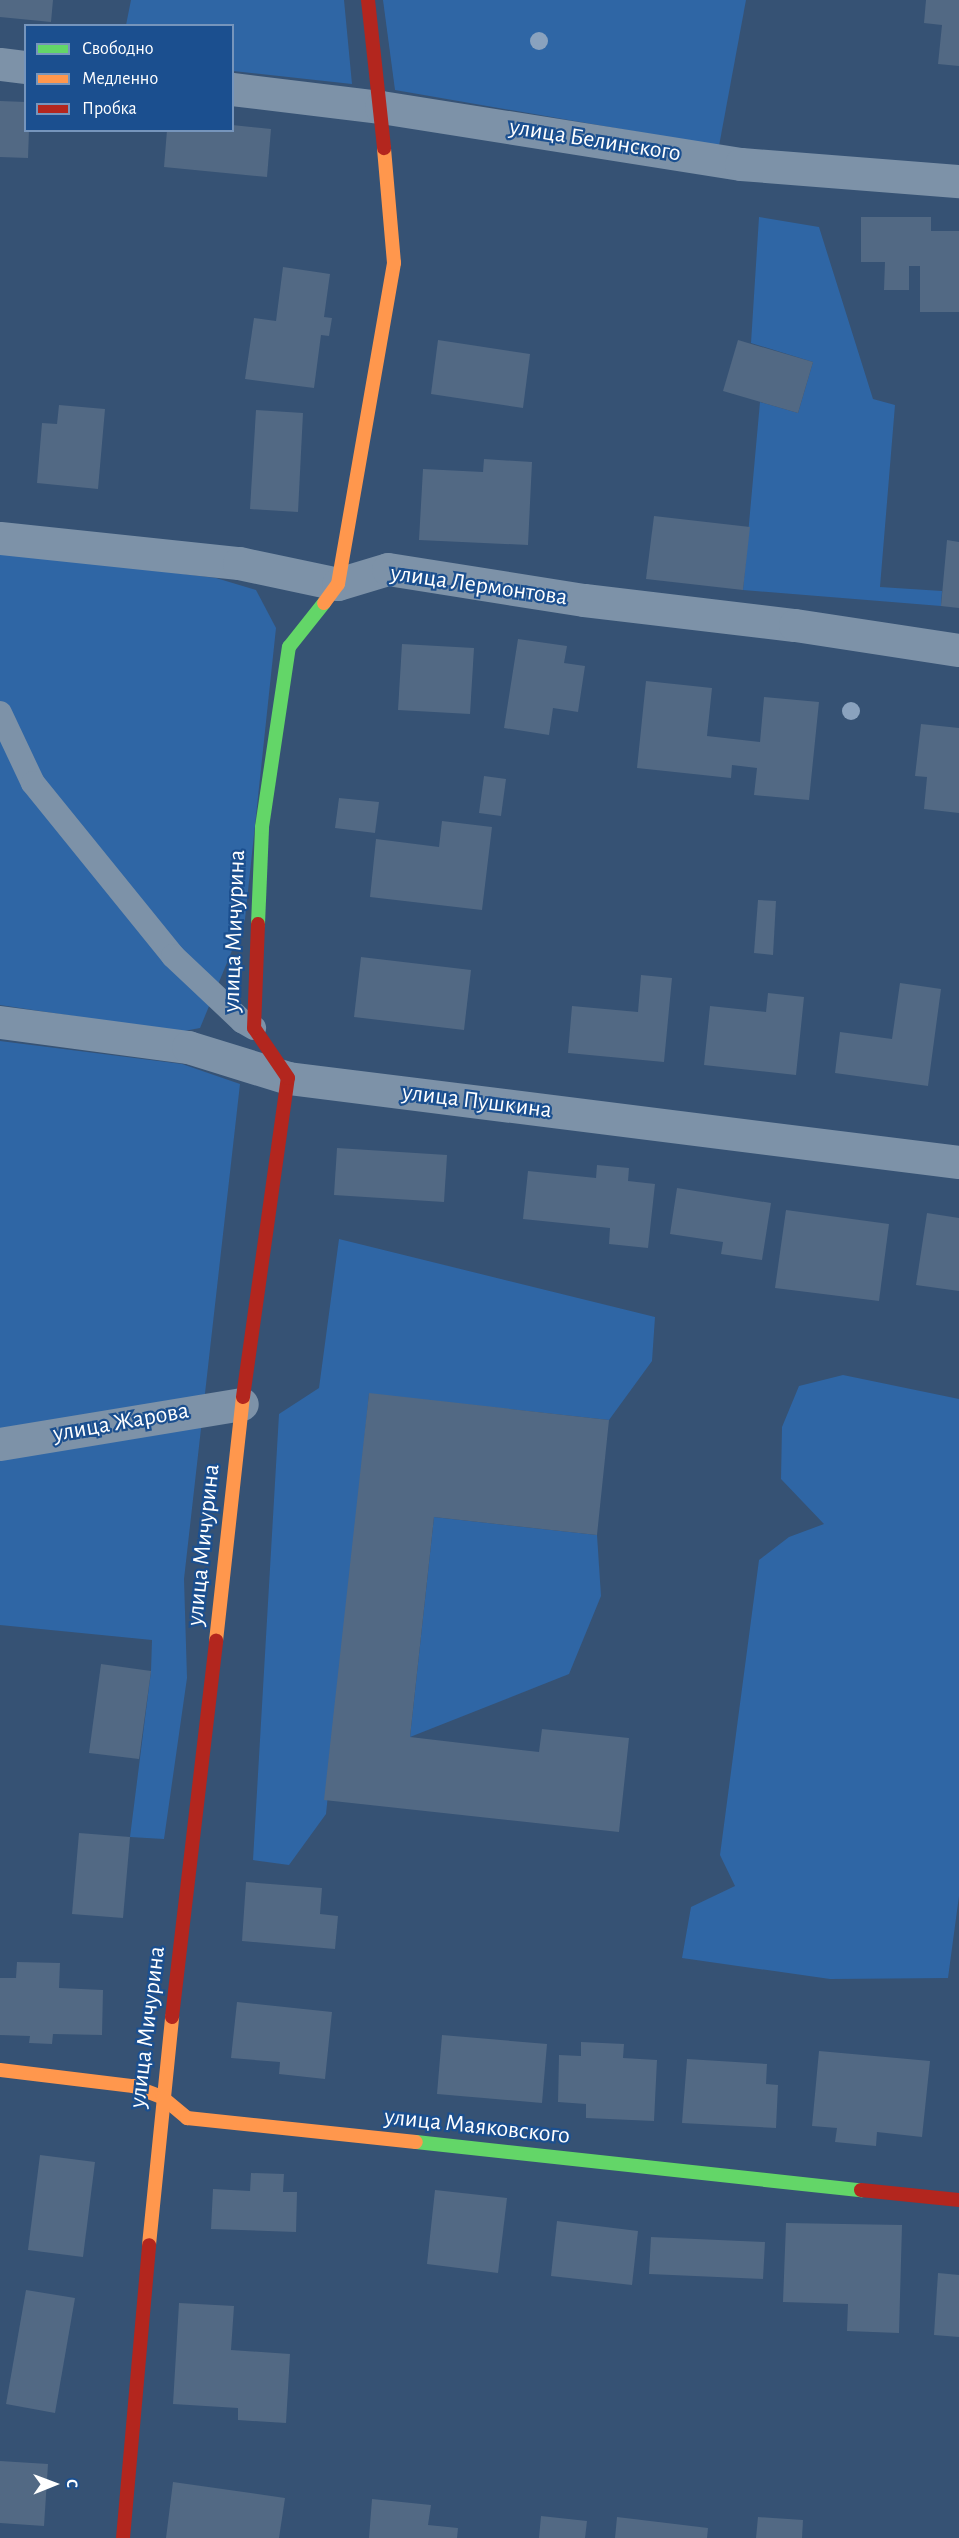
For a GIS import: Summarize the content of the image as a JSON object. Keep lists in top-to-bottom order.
{
  "streets": {
    "street": [
      "улица Белинского",
      "улица Лермонтова",
      "улица Мичурина",
      "улица Пушкина",
      "улица Жарова",
      "улица Маяковского"
    ]
  },
  "crossings": [
    ["улица Лермонтова", "улица Мичурина"],
    ["улица Мичурина", "улица Пушкина"],
    ["улица Мичурина", "улица Жарова"],
    ["улица Мичурина", "улица Маяковского"]
  ],
  "legend": ["Свободно", "Медленно", "Пробка"],
  "north": "right"
}
